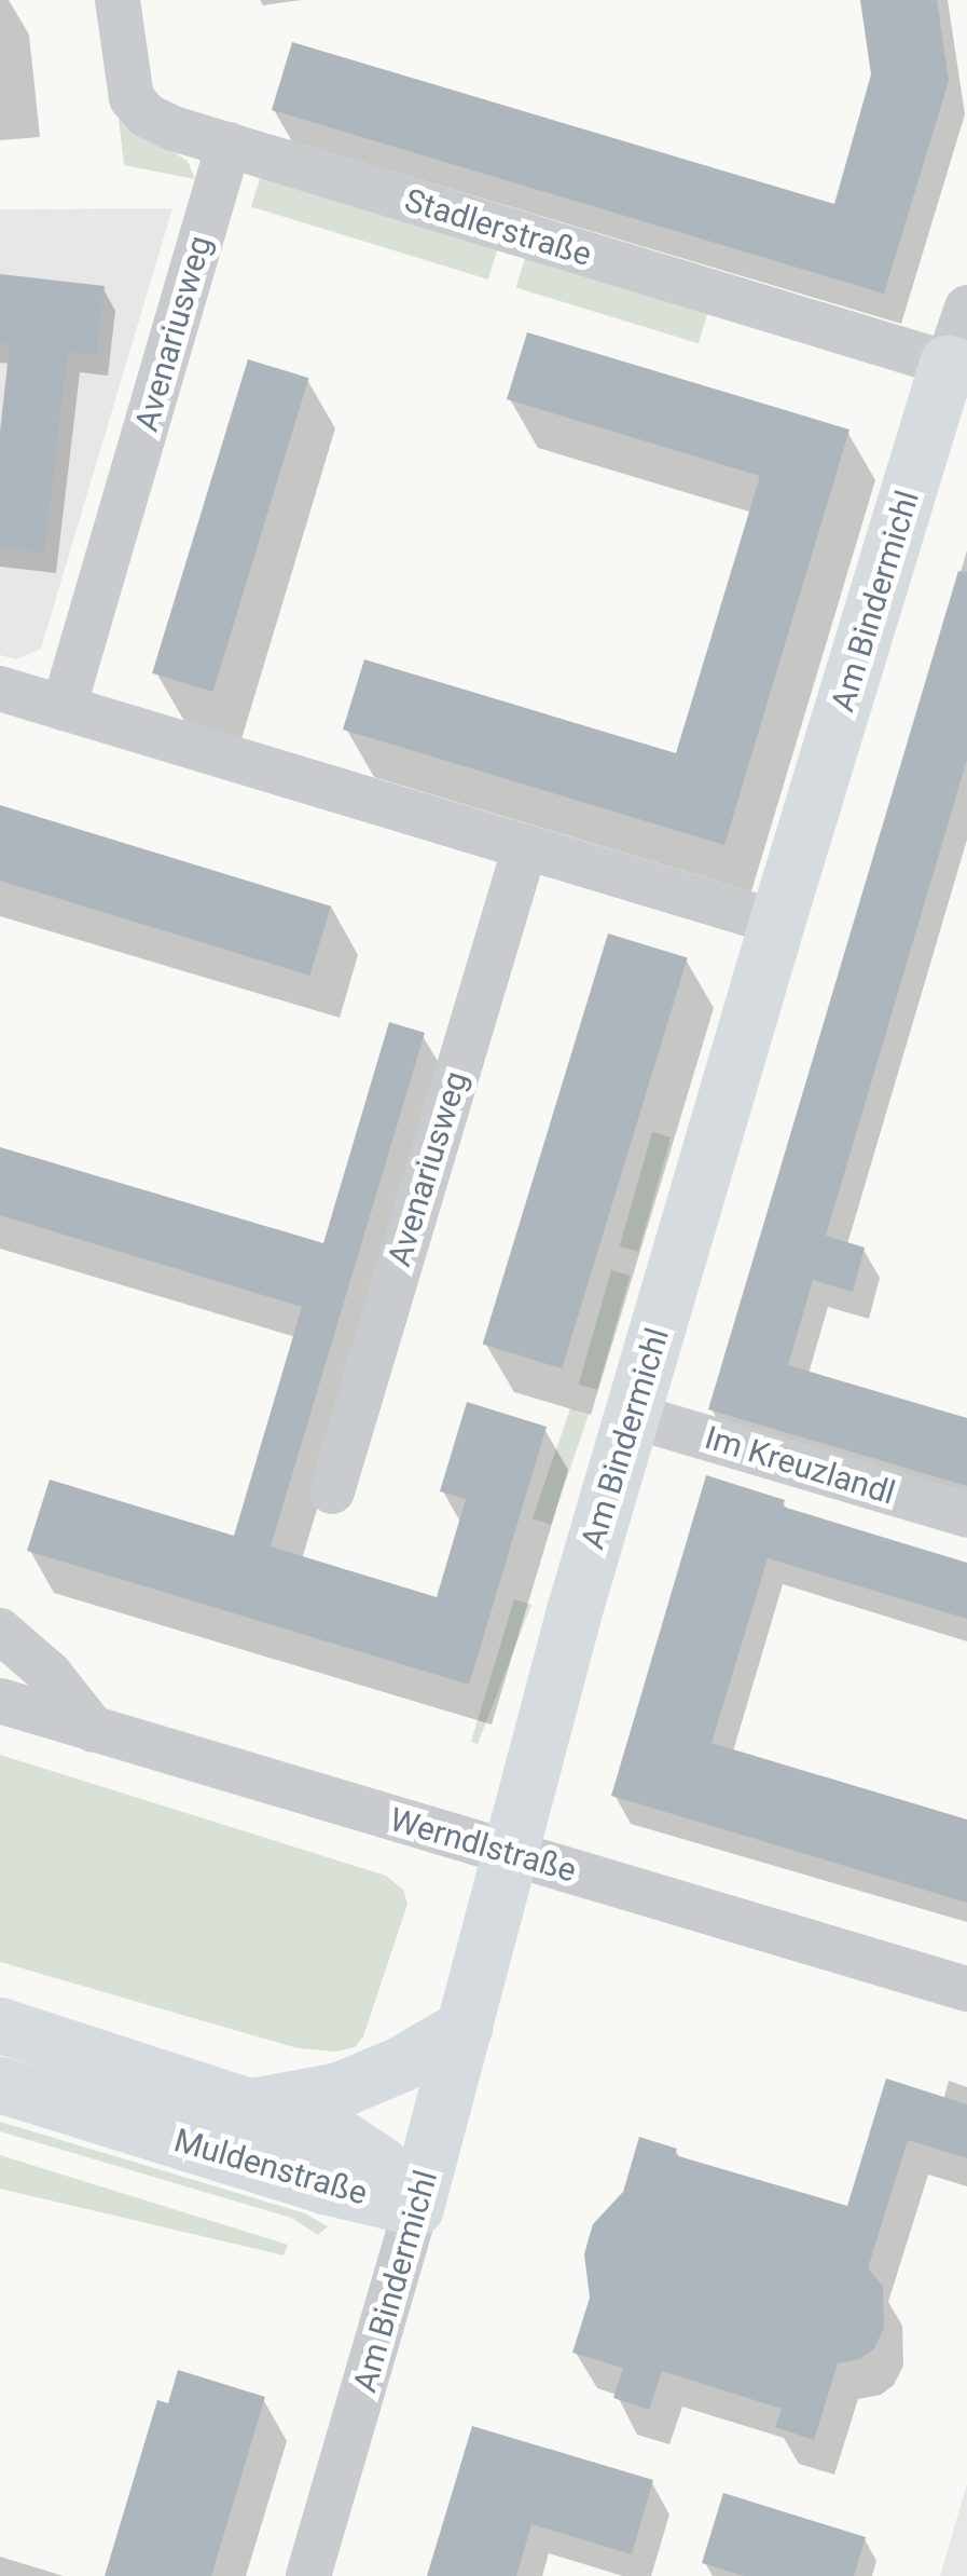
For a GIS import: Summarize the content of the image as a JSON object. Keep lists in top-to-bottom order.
{
  "streets": {
    "main road": ["Am Bindermichl", "Muldenstraße"],
    "street": [
      "Stadlerstraße",
      "Avenariusweg",
      "Im Kreuzlandl",
      "Werndlstraße"
    ]
  },
  "crossings": [
    ["Stadlerstraße", "Avenariusweg"],
    ["Stadlerstraße", "Am Bindermichl"],
    ["Am Bindermichl", "Im Kreuzlandl"],
    ["Am Bindermichl", "Werndlstraße"],
    ["Am Bindermichl", "Muldenstraße"]
  ]
}
